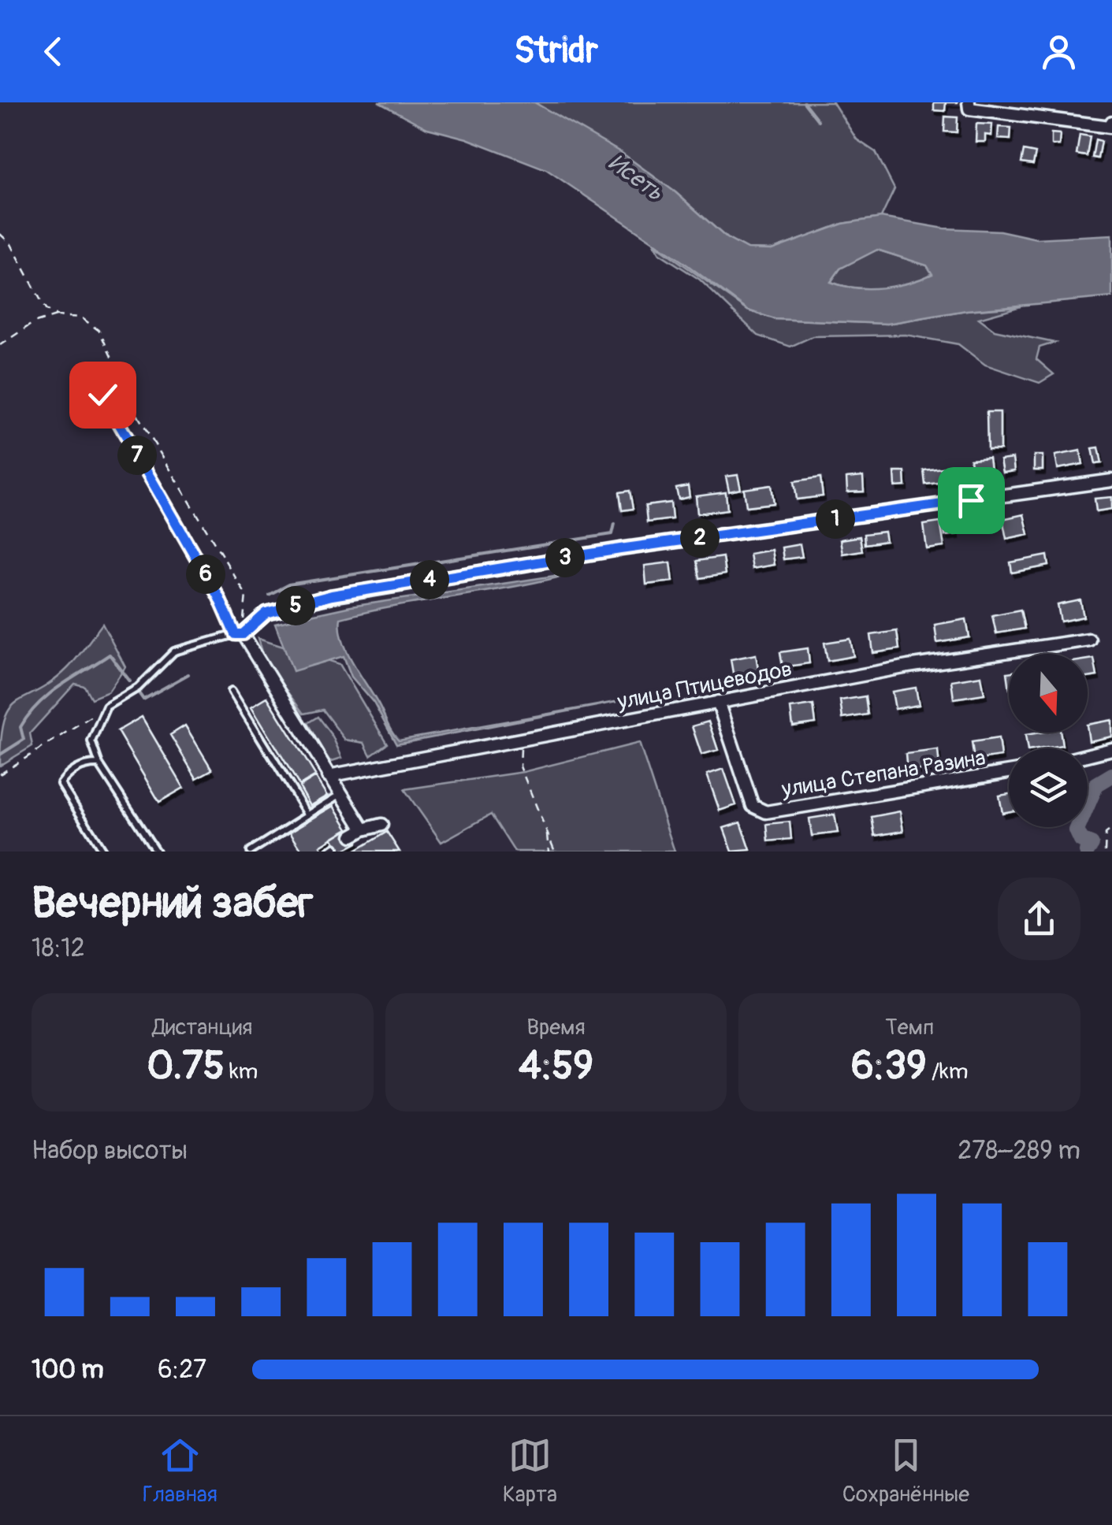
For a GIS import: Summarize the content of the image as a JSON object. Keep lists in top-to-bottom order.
{
  "streets": {
    "street": ["улица Птицеводов", "улица Степана Разина"]
  },
  "crossings": [
    ["улица Птицеводов", "улица Степана Разина"]
  ],
  "water": ["Исеть"],
  "north": "bottom",
  "page": {
    "header": "Stridr",
    "pins": [
      "7",
      "1",
      "2",
      "3",
      "6",
      "4",
      "5"
    ],
    "heading": ["Вечерний забег", "18:12"],
    "stats": [
      ["Дистанция", "0.75 km"],
      ["Время", "4:59"],
      ["Темп", "6:39 /km"]
    ],
    "chart": ["Набор высоты", "278–289 m"],
    "list": [
      {
        "name": "100 m",
        "note": "6:27"
      }
    ],
    "tabs": ["Главная", "Карта", "Сохранённые"]
  }
}
